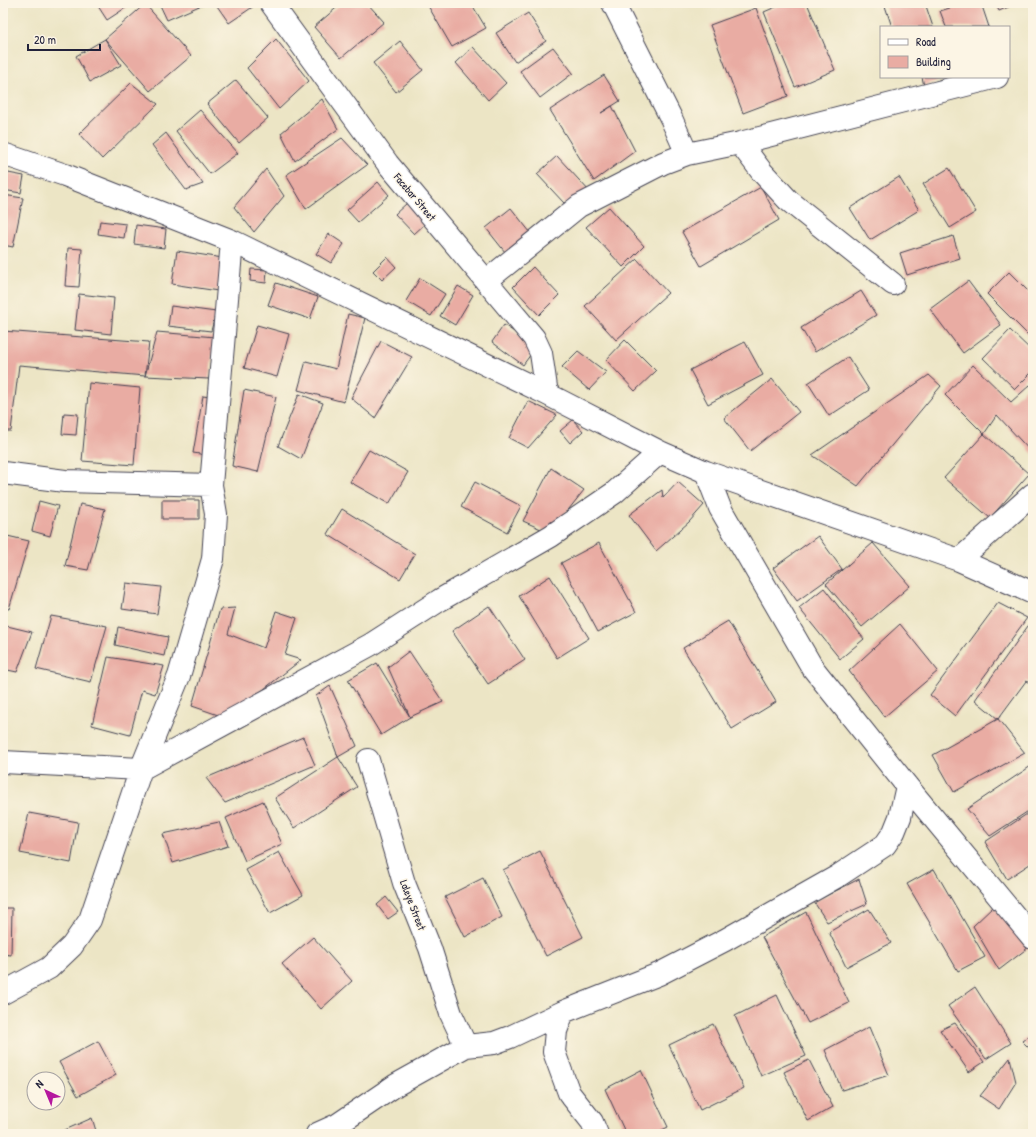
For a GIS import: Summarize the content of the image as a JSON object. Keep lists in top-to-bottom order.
{
  "streets": {
    "street": ["Facebar Street", "Laleye Street"]
  },
  "legend": ["Road", "Building"],
  "scale_bar": "20 m",
  "north": "top left"
}
